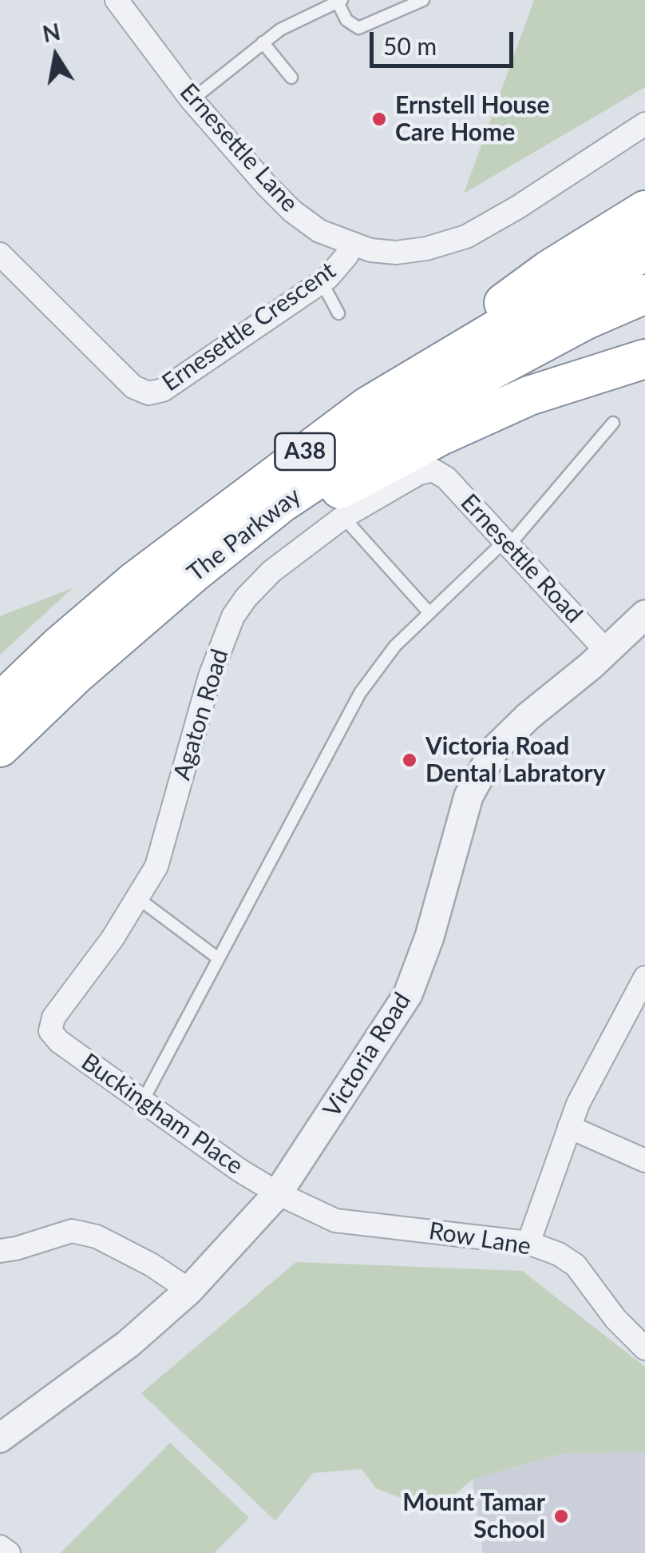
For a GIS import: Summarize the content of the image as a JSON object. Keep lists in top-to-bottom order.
{
  "streets": {
    "highway": ["A38", "The Parkway"],
    "street": [
      "Ernesettle Lane",
      "Ernesettle Crescent",
      "Ernesettle Road",
      "Agaton Road",
      "Victoria Road",
      "Buckingham Place",
      "Row Lane"
    ]
  },
  "crossings": [
    ["Ernesettle Lane", "Ernesettle Crescent"],
    ["A38", "The Parkway"],
    ["Ernesettle Road", "Agaton Road"],
    ["Ernesettle Road", "Victoria Road"],
    ["Agaton Road", "Buckingham Place"],
    ["Victoria Road", "Buckingham Place"],
    ["Victoria Road", "Row Lane"],
    ["Buckingham Place", "Row Lane"]
  ],
  "places": ["Ernstell House Care Home", "Victoria Road Dental Labratory", "Mount Tamar School"],
  "scale_bar": "50 m",
  "north": "top"
}
